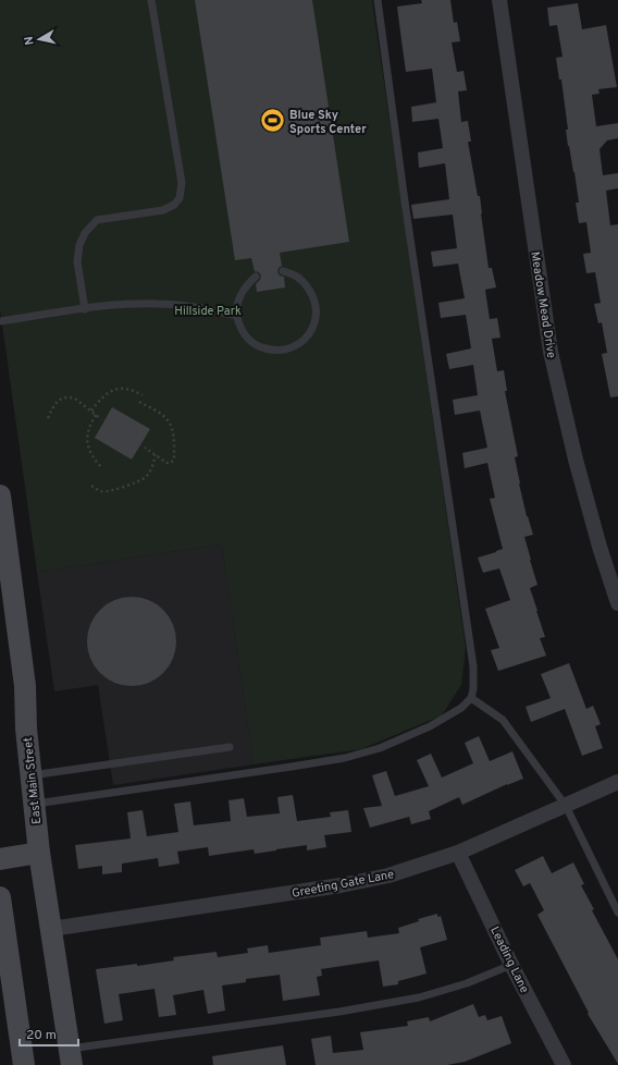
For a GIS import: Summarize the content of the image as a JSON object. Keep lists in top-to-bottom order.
{
  "streets": {
    "main road": ["East Main Street"],
    "street": ["Meadow Mead Drive", "Greeting Gate Lane", "Leading Lane"]
  },
  "crossings": [
    ["East Main Street", "Greeting Gate Lane"],
    ["Greeting Gate Lane", "Leading Lane"]
  ],
  "parks": ["Hillside Park"],
  "places": {
    "sports": ["Blue Sky Sports Center"]
  },
  "scale_bar": "20 m",
  "north": "left"
}
